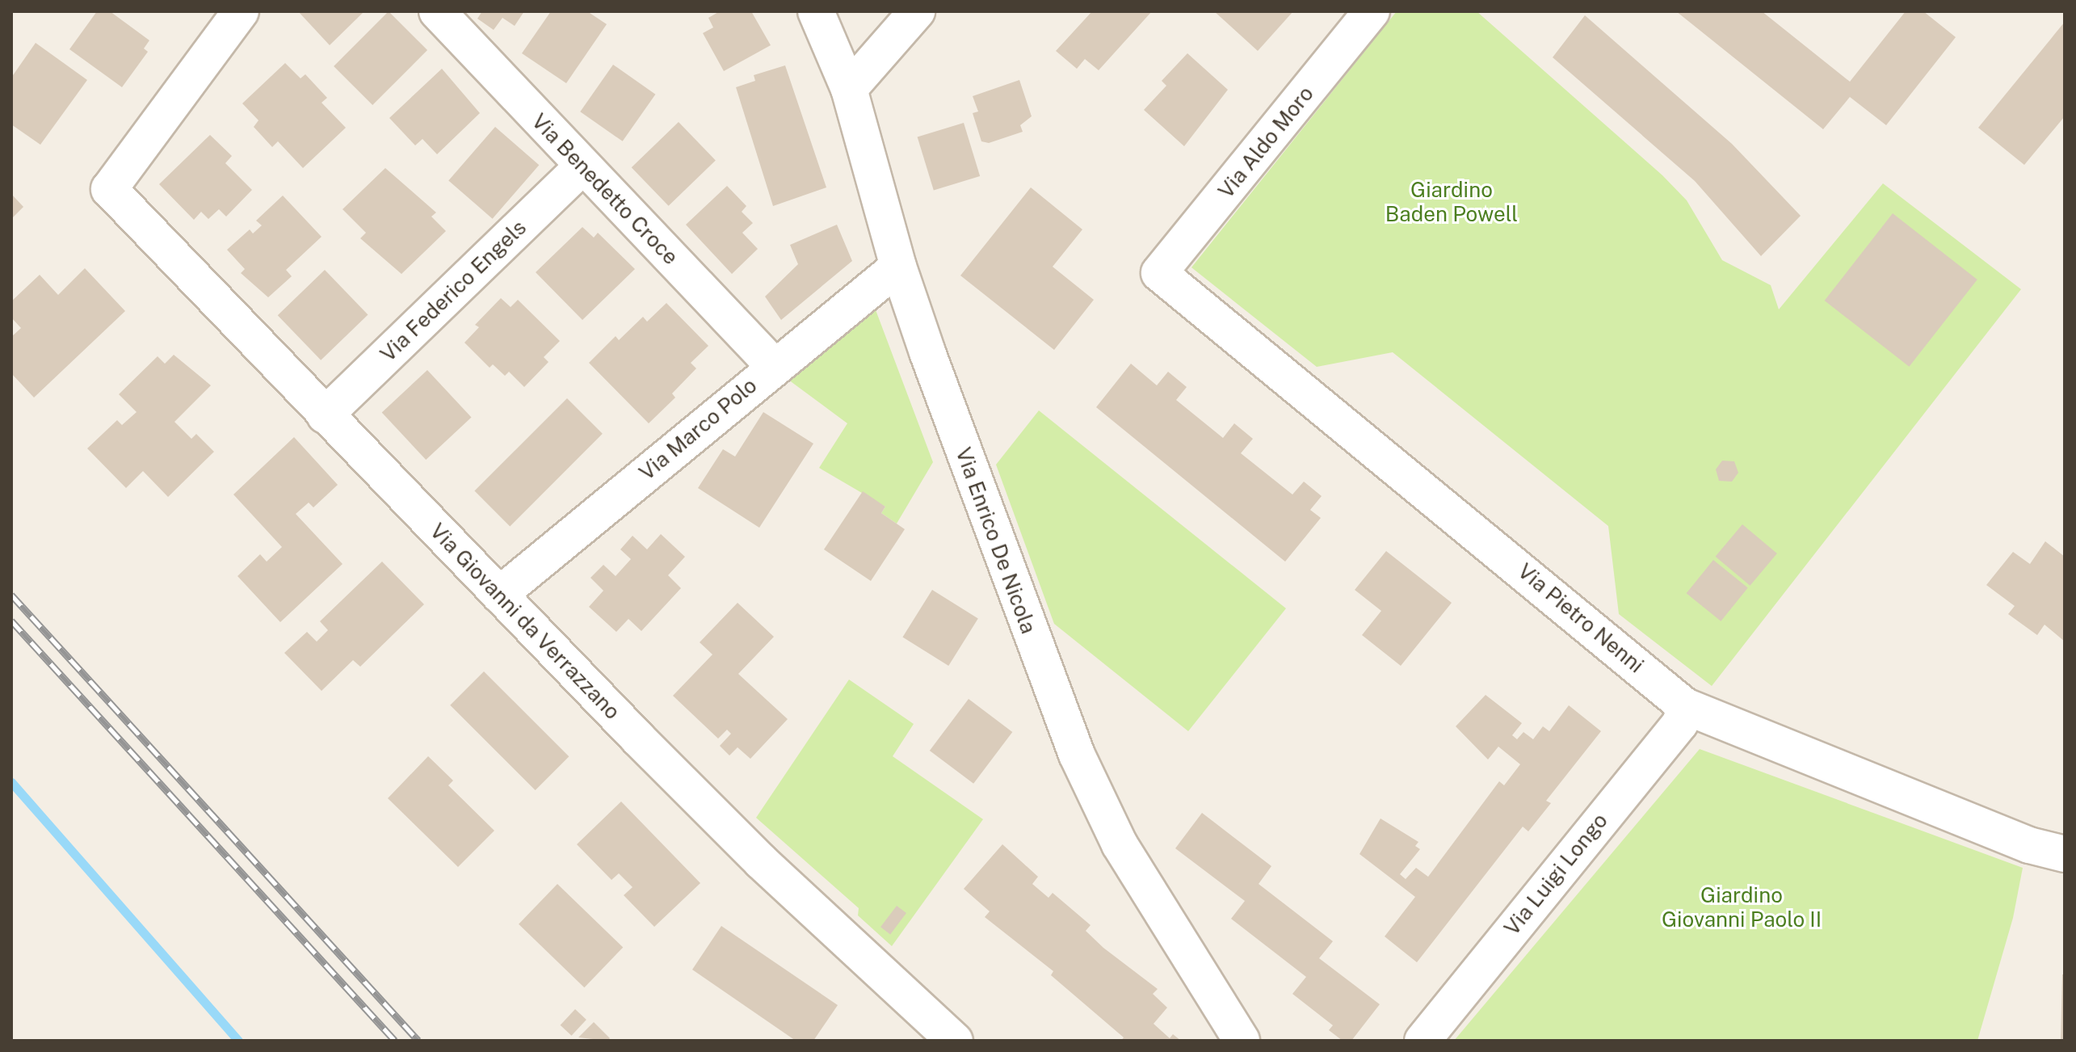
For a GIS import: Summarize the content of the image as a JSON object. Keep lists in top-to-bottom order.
{
  "streets": {
    "street": [
      "Via Aldo Moro",
      "Via Benedetto Croce",
      "Via Federico Engels",
      "Via Marco Polo",
      "Via Enrico De Nicola",
      "Via Pietro Nenni",
      "Via Giovanni da Verrazzano",
      "Via Luigi Longo"
    ]
  },
  "crossings": [
    ["Via Aldo Moro", "Via Pietro Nenni"],
    ["Via Benedetto Croce", "Via Federico Engels"],
    ["Via Benedetto Croce", "Via Marco Polo"],
    ["Via Federico Engels", "Via Giovanni da Verrazzano"],
    ["Via Marco Polo", "Via Enrico De Nicola"],
    ["Via Marco Polo", "Via Giovanni da Verrazzano"],
    ["Via Pietro Nenni", "Via Luigi Longo"]
  ],
  "parks": ["Giardino Baden Powell", "Giardino Giovanni Paolo II"]
}
